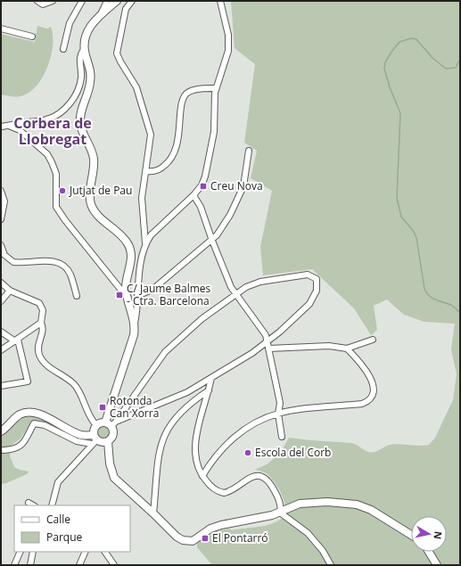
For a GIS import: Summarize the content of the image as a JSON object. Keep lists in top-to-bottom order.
{
  "districts": ["Corbera de Llobregat"],
  "places": {
    "transit": [
      "Creu Nova",
      "C/ Jaume Balmes - Ctra. Barcelona",
      "Rotonda Can Xorra",
      "El Pontarró"
    ],
    "other": ["Jutjat de Pau", "Escola del Corb"]
  },
  "legend": ["Calle", "Parque"],
  "north": "right"
}
